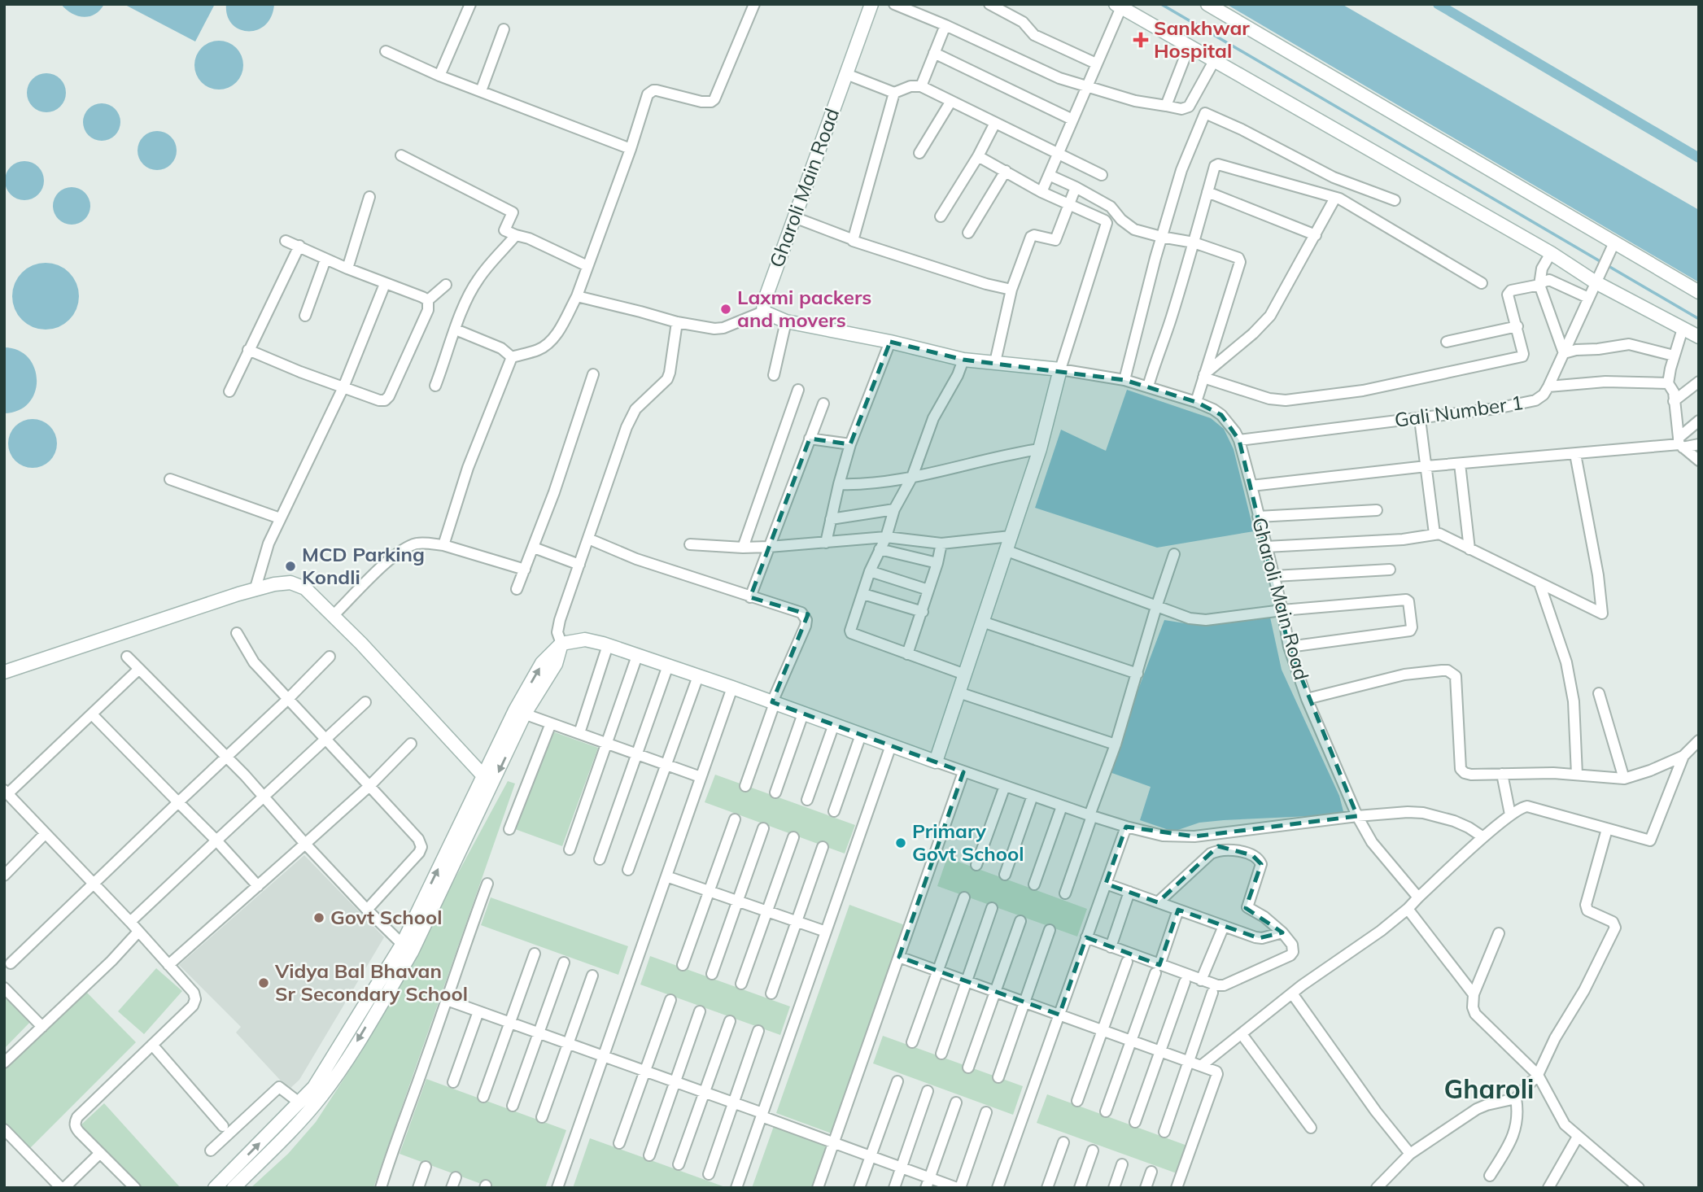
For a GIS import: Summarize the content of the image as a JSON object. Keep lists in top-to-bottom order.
{
  "streets": {
    "street": ["Gharoli Main Road", "Gali Number 1"]
  },
  "crossings": [
    ["Gharoli Main Road", "Gali Number 1"]
  ],
  "districts": ["Gharoli"],
  "places": {
    "health": ["Sankhwar Hospital"],
    "other": [
      "Laxmi packers and movers",
      "MCD Parking Kondli",
      "Primary Govt School",
      "Govt School",
      "Vidya Bal Bhavan Sr Secondary School"
    ]
  }
}
